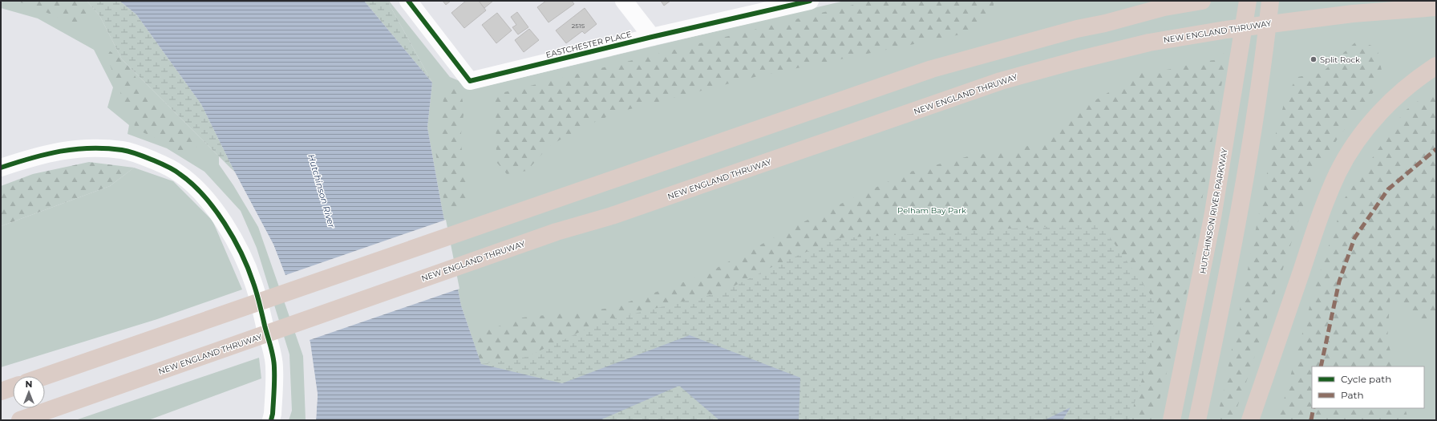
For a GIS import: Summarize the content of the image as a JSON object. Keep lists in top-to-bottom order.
{
  "streets": {
    "highway": ["NEW ENGLAND THRUWAY", "HUTCHINSON RIVER PARKWAY"],
    "street": ["EASTCHESTER PLACE"]
  },
  "water": ["Hutchinson River"],
  "parks": ["Pelham Bay Park"],
  "places": ["Split Rock"],
  "house_numbers": ["2515"],
  "legend": ["Cycle path", "Path"],
  "north": "top"
}
